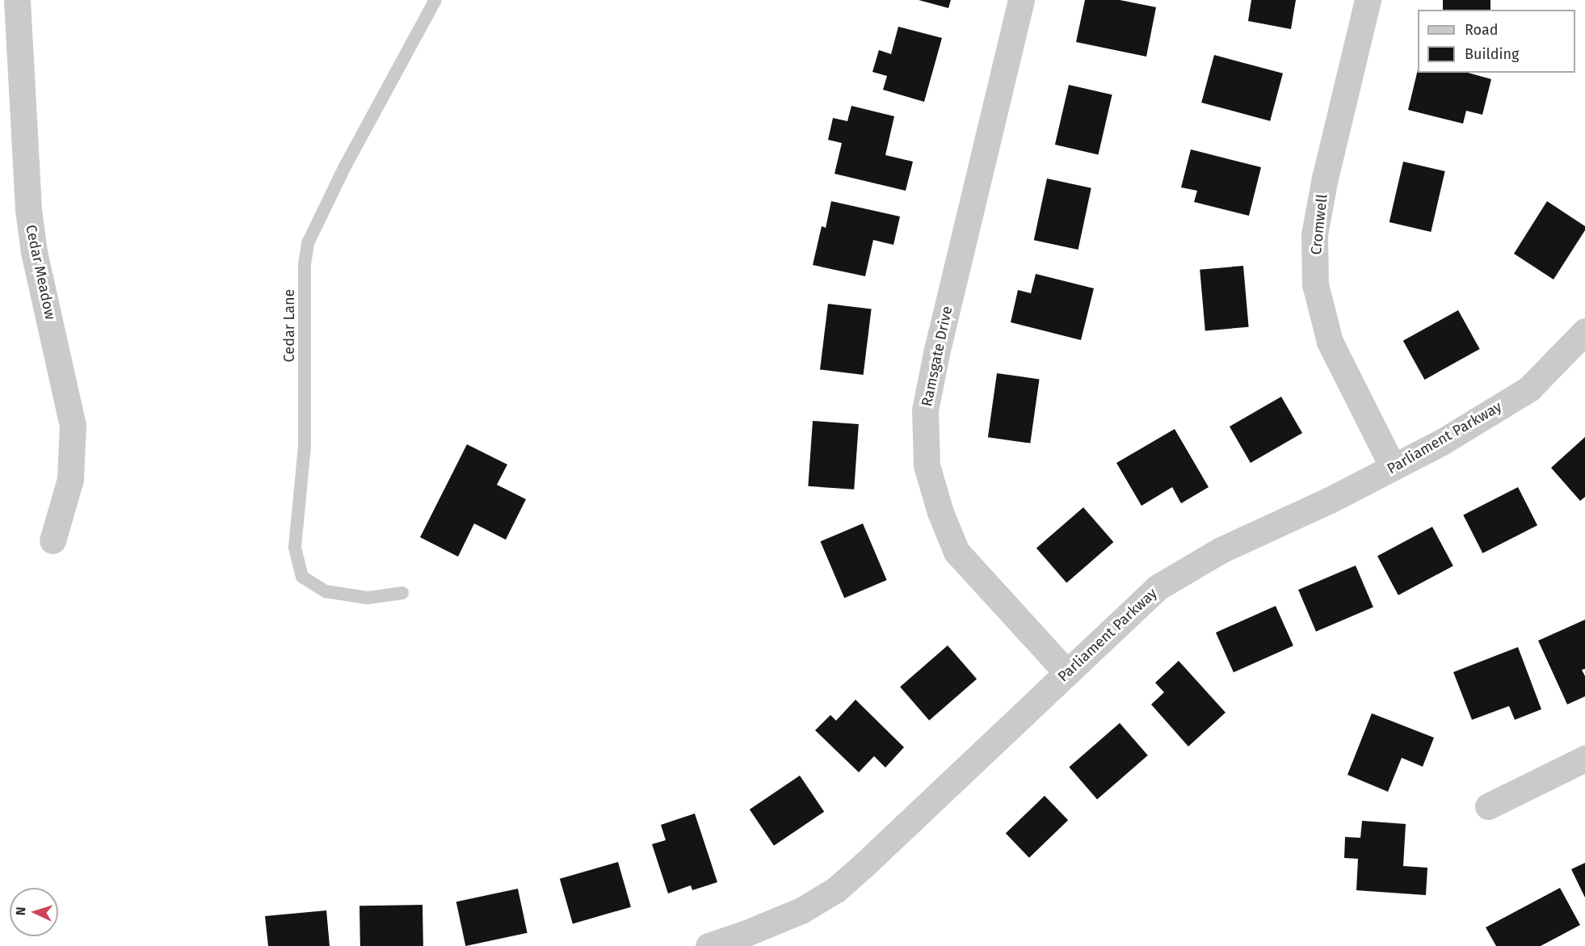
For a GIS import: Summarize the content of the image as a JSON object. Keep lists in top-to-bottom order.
{
  "streets": {
    "street": [
      "Cromwell",
      "Cedar Meadow",
      "Ramsgate Drive",
      "Parliament Parkway"
    ],
    "lane": ["Cedar Lane"]
  },
  "crossings": [
    ["Cromwell", "Parliament Parkway"],
    ["Ramsgate Drive", "Parliament Parkway"]
  ],
  "legend": ["Road", "Building"],
  "north": "left"
}
